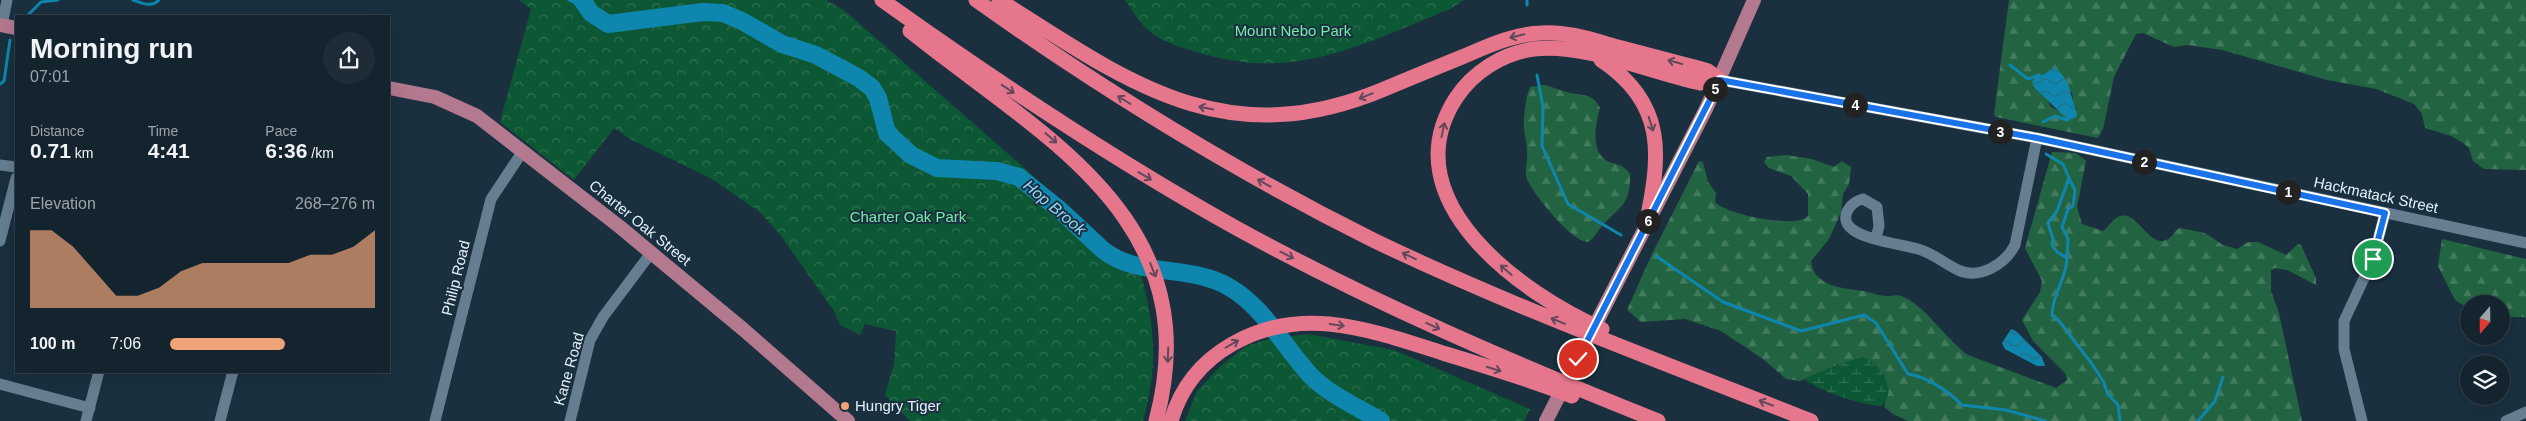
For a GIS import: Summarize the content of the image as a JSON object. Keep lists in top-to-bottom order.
{
  "streets": {
    "main road": ["Charter Oak Street"],
    "street": ["Hackmatack Street", "Philip Road", "Kane Road"]
  },
  "crossings": [
    ["Charter Oak Street", "Philip Road"],
    ["Charter Oak Street", "Kane Road"]
  ],
  "water": ["Hop Brook"],
  "parks": ["Mount Nebo Park", "Charter Oak Park"],
  "places": ["Hungry Tiger"],
  "north": "bottom",
  "page": {
    "heading": ["Morning run", "07:01"],
    "pins": [
      "5",
      "4",
      "3",
      "2",
      "1",
      "6"
    ],
    "stats": [
      ["Distance", "0.71 km"],
      ["Time", "4:41"],
      ["Pace", "6:36 /km"]
    ],
    "chart": ["Elevation", "268–276 m"],
    "list": [
      {
        "name": "100 m",
        "note": "7:06"
      }
    ]
  }
}
